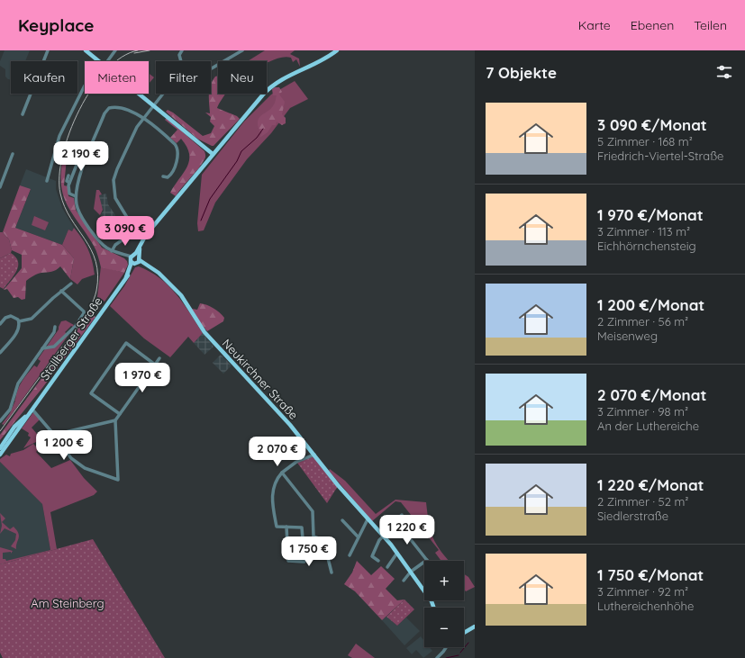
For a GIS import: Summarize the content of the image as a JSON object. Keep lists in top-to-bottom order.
{
  "streets": {
    "main road": ["Stollberger Straße", "Neukirchner Straße"]
  },
  "crossings": [
    ["Stollberger Straße", "Neukirchner Straße"]
  ],
  "parks": ["Am Steinberg"],
  "page": {
    "header": "Keyplace",
    "nav": ["Karte", "Ebenen", "Teilen"],
    "heading": "7 Objekte",
    "chip": [
      "Kaufen",
      "Mieten",
      "Filter",
      "Neu"
    ],
    "list": [
      {
        "name": "3 090 €/Monat",
        "note": "5 Zimmer · 168 m² · Friedrich-Viertel-Straße"
      },
      {
        "name": "1 970 €/Monat",
        "note": "3 Zimmer · 113 m² · Eichhörnchensteig"
      },
      {
        "name": "1 200 €/Monat",
        "note": "2 Zimmer · 56 m² · Meisenweg"
      },
      {
        "name": "2 070 €/Monat",
        "note": "3 Zimmer · 98 m² · An der Luthereiche"
      },
      {
        "name": "1 220 €/Monat",
        "note": "2 Zimmer · 52 m² · Siedlerstraße"
      },
      {
        "name": "1 750 €/Monat",
        "note": "3 Zimmer · 92 m² · Luthereichenhöhe"
      }
    ],
    "price": [
      "2 190 €",
      "3 090 €",
      "1 970 €",
      "1 200 €",
      "2 070 €",
      "1 220 €",
      "1 750 €"
    ],
    "map_buttons": ["+", "−"]
  }
}
